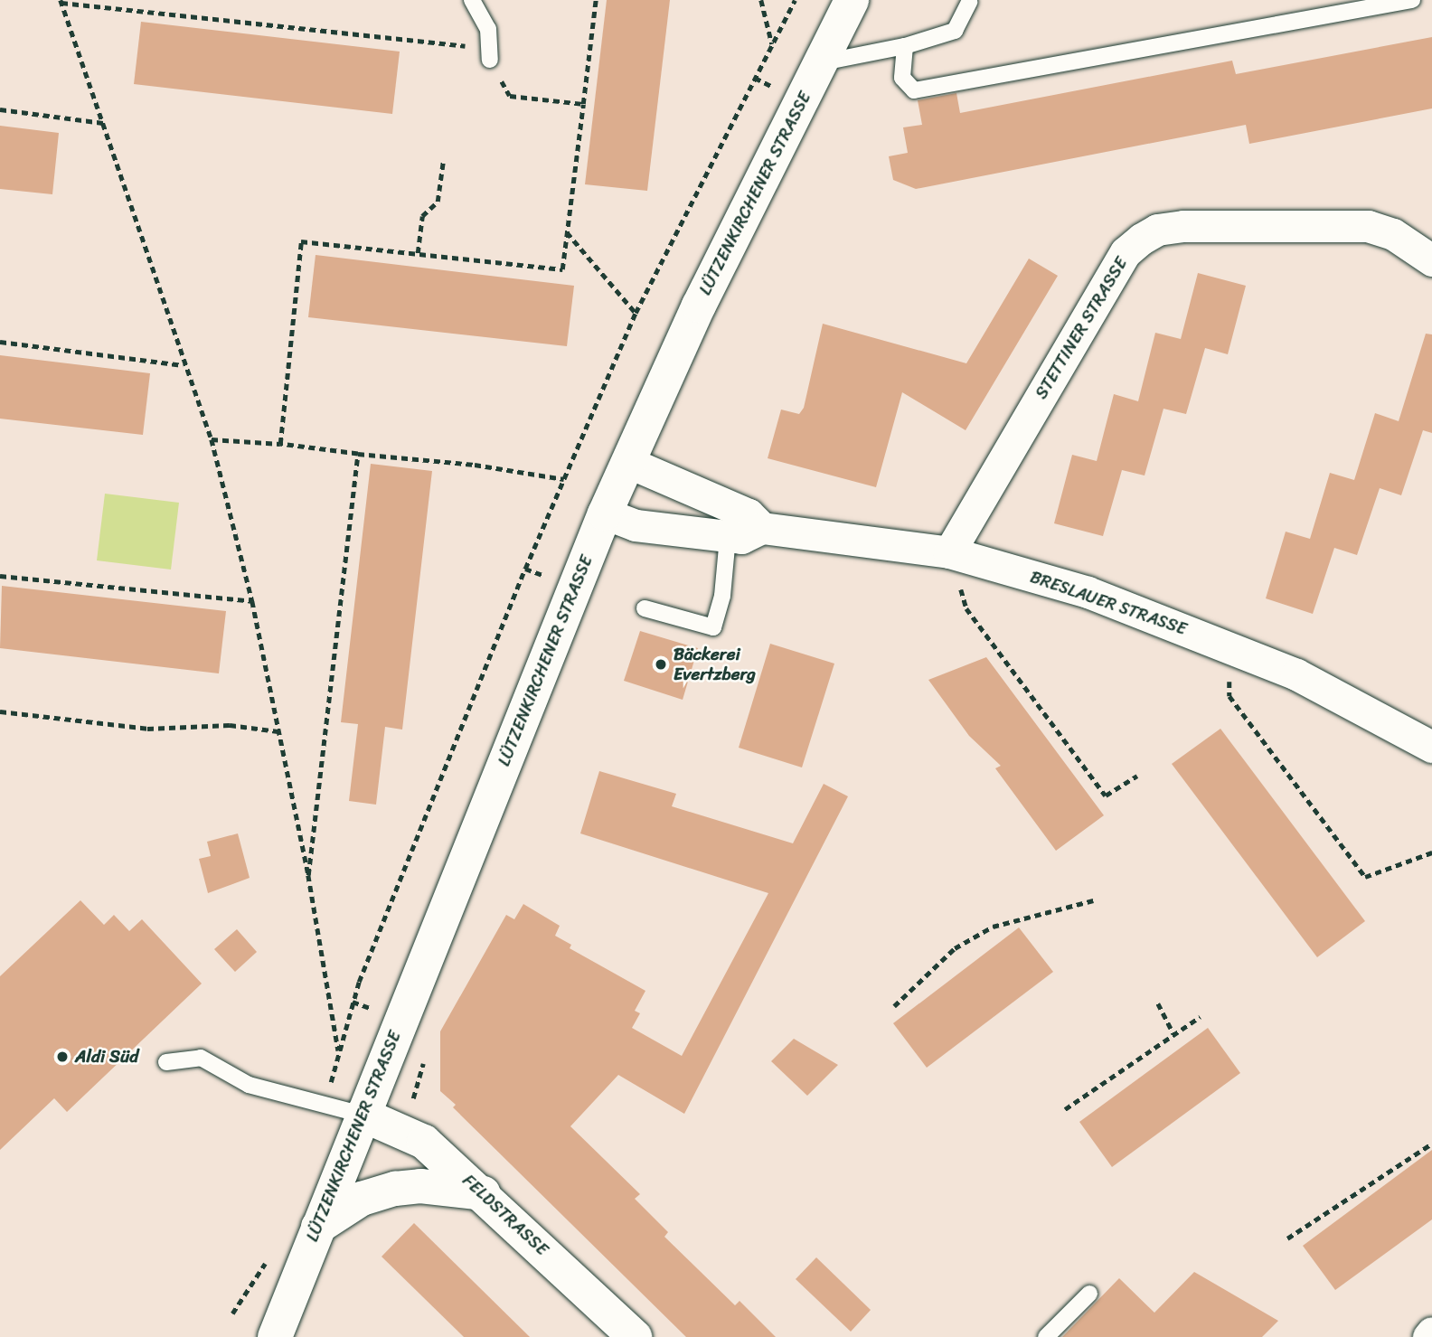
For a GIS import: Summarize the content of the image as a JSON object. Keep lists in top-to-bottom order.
{
  "streets": {
    "main road": ["LÜTZENKIRCHENER STRASSE", "FELDSTRASSE"],
    "street": ["STETTINER STRASSE", "BRESLAUER STRASSE"]
  },
  "crossings": [
    ["LÜTZENKIRCHENER STRASSE", "BRESLAUER STRASSE"],
    ["LÜTZENKIRCHENER STRASSE", "FELDSTRASSE"],
    ["STETTINER STRASSE", "BRESLAUER STRASSE"]
  ],
  "places": ["Bäckerei Evertzberg", "Aldi Süd"]
}
